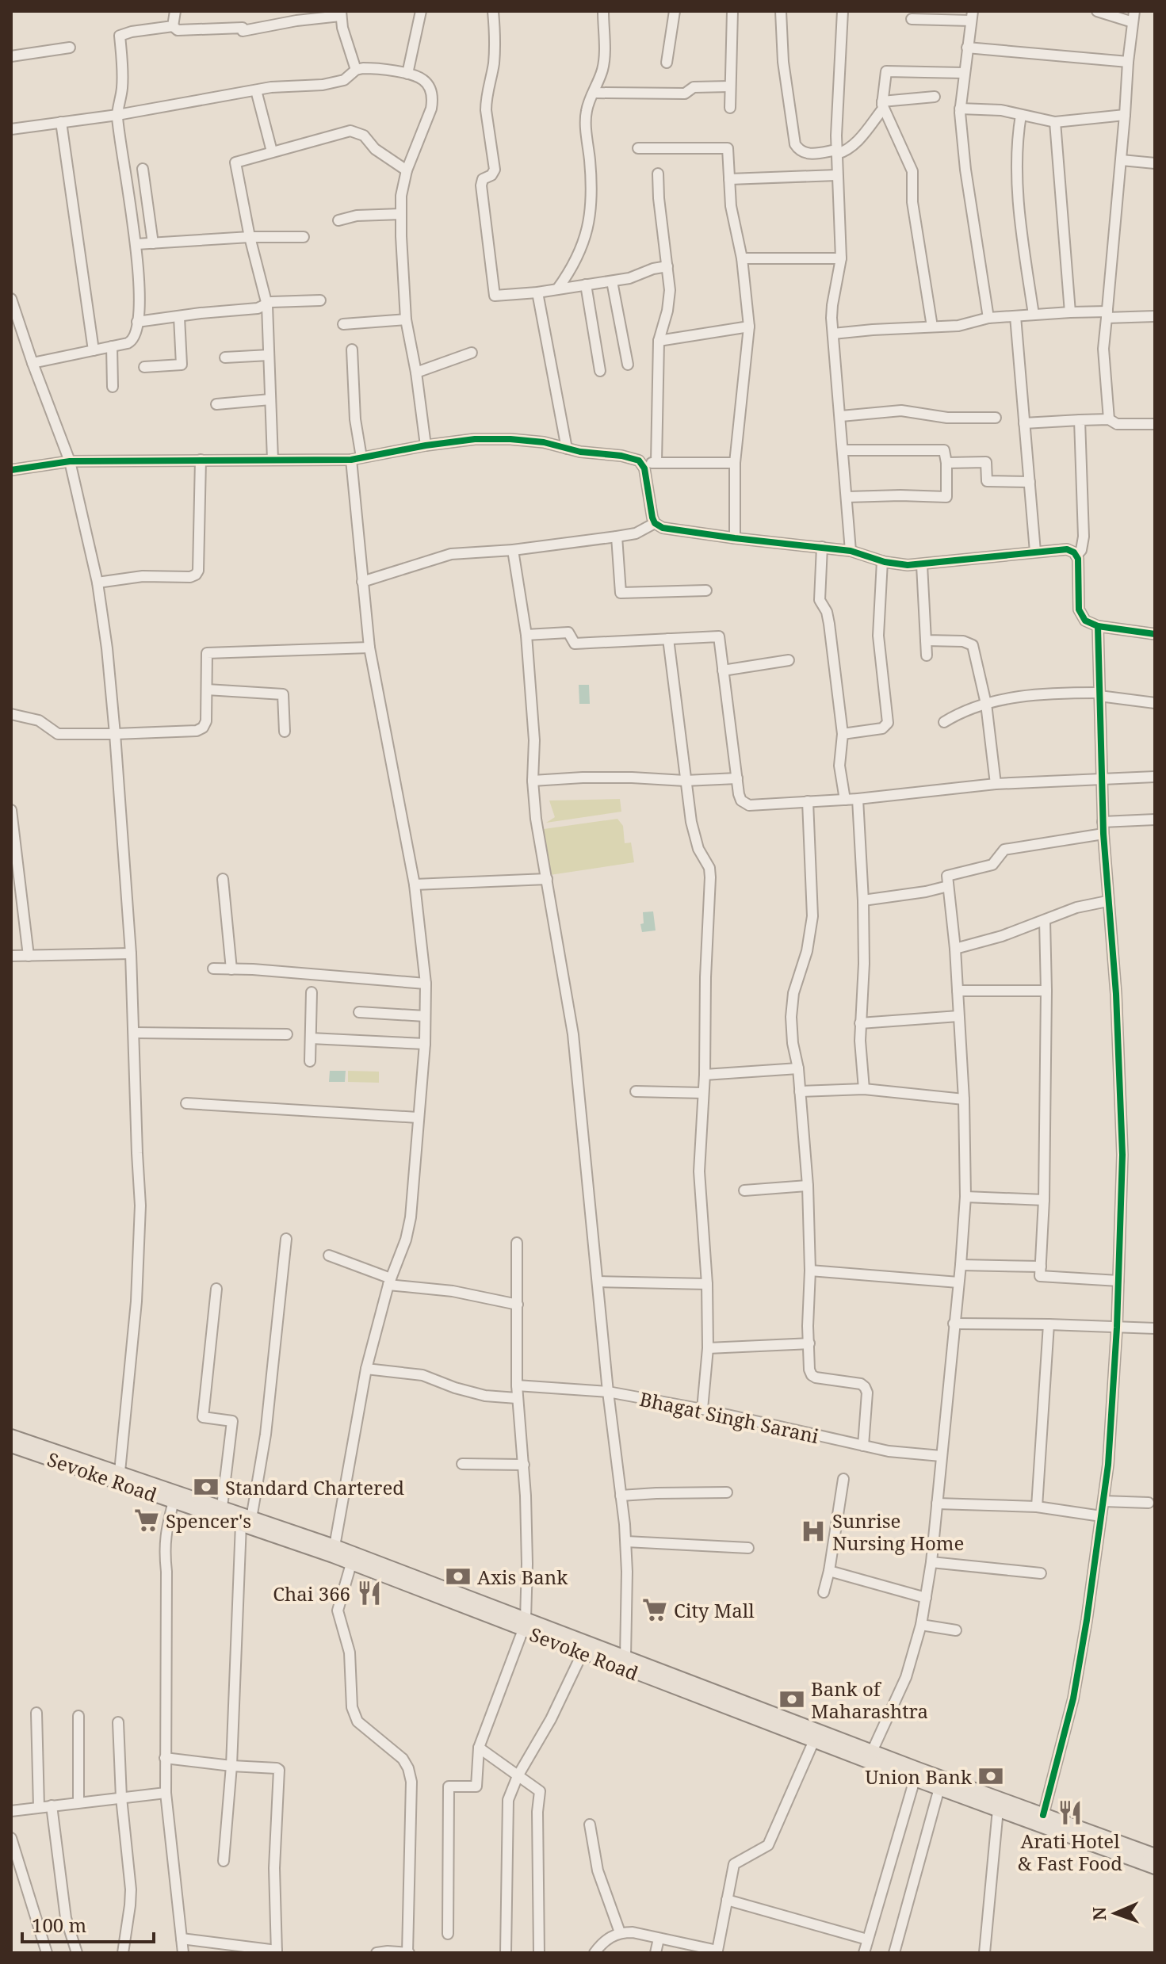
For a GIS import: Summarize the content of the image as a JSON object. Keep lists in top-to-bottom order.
{
  "streets": {
    "main road": ["Sevoke Road"],
    "street": ["Bhagat Singh Sarani"]
  },
  "places": {
    "bank": [
      "Standard Chartered",
      "Axis Bank",
      "Bank of Maharashtra",
      "Union Bank"
    ],
    "supermarket": ["Spencer's", "City Mall"],
    "hospital": ["Sunrise Nursing Home"],
    "restaurant": ["Chai 366", "Arati Hotel & Fast Food"]
  },
  "scale_bar": "100 m",
  "north": "left"
}
